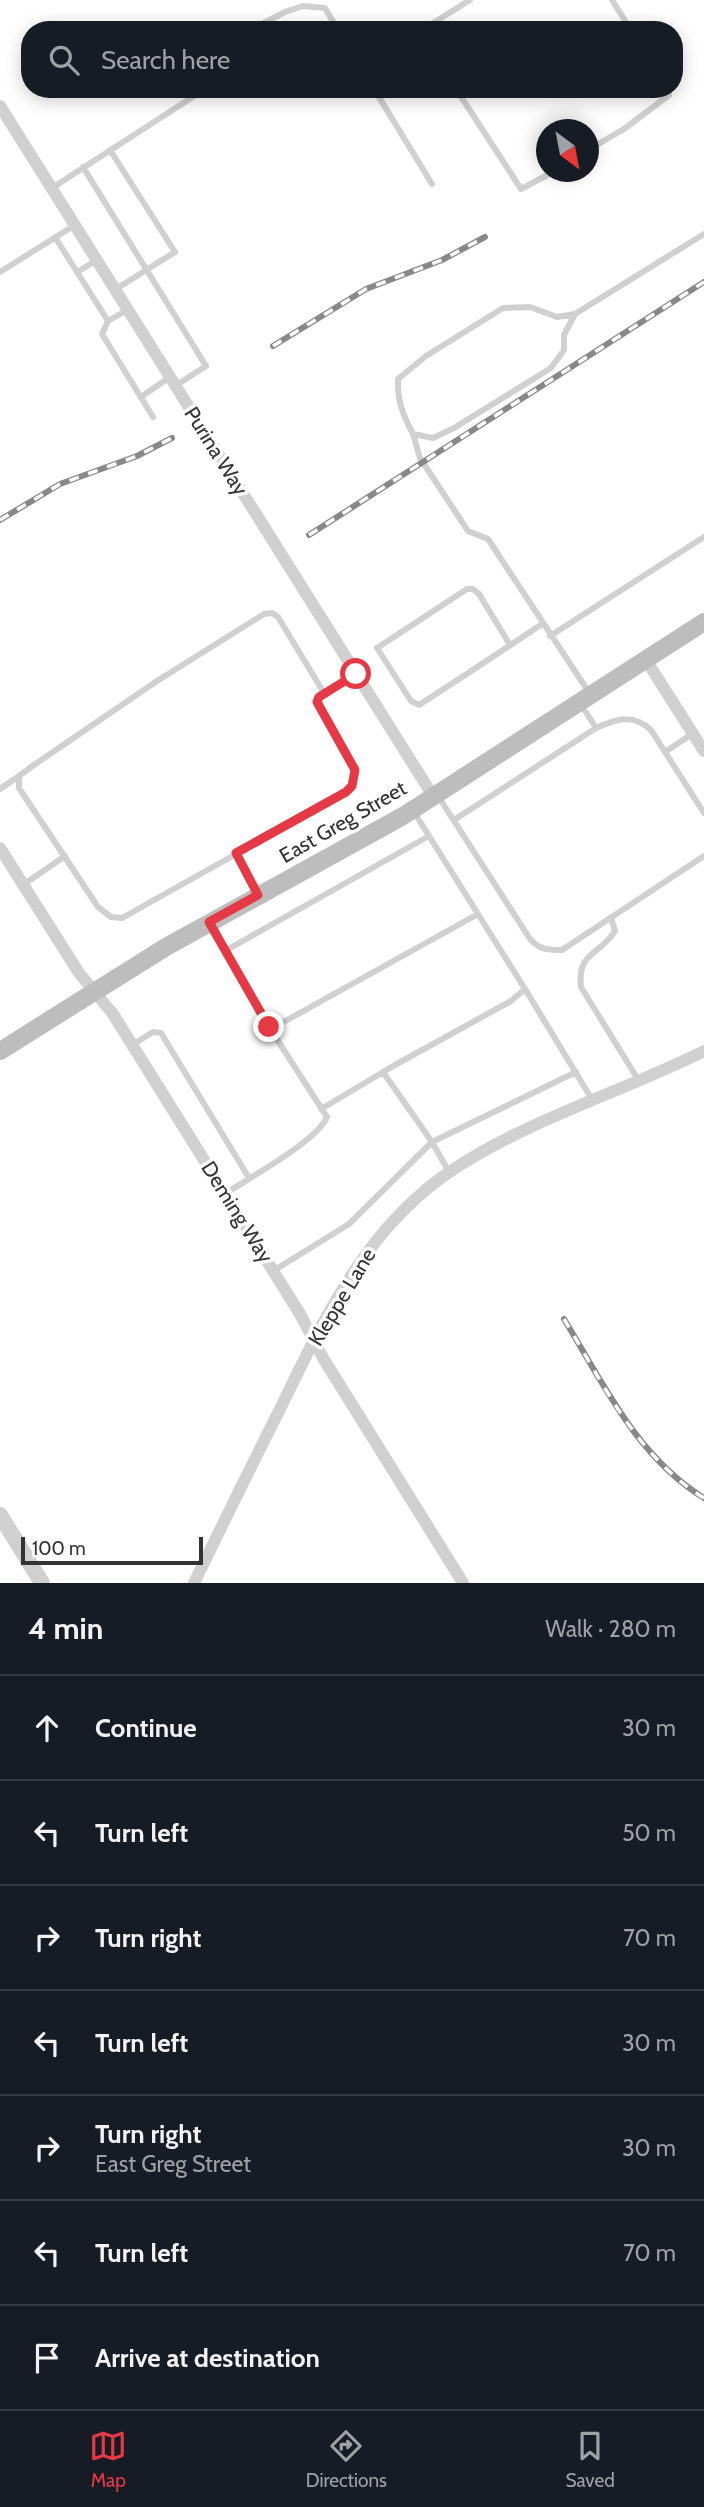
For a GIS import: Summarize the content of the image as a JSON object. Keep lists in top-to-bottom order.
{
  "streets": {
    "main road": ["East Greg Street"],
    "street": ["Purina Way", "Deming Way", "Kleppe Lane"]
  },
  "crossings": [
    ["Purina Way", "East Greg Street"],
    ["East Greg Street", "Deming Way"],
    ["Deming Way", "Kleppe Lane"]
  ],
  "scale_bar": "100 m",
  "north": "bottom right",
  "page": {
    "search": "Search here",
    "scale": "100 m",
    "heading": ["4 min", "Walk · 280 m"],
    "list": [
      ["Continue", "30 m"],
      ["Turn left", "50 m"],
      ["Turn right", "70 m"],
      ["Turn left", "30 m"],
      ["Turn right", "East Greg Street", "30 m"],
      ["Turn left", "70 m"],
      "Arrive at destination"
    ],
    "nav": ["Map", "Directions", "Saved"]
  }
}
